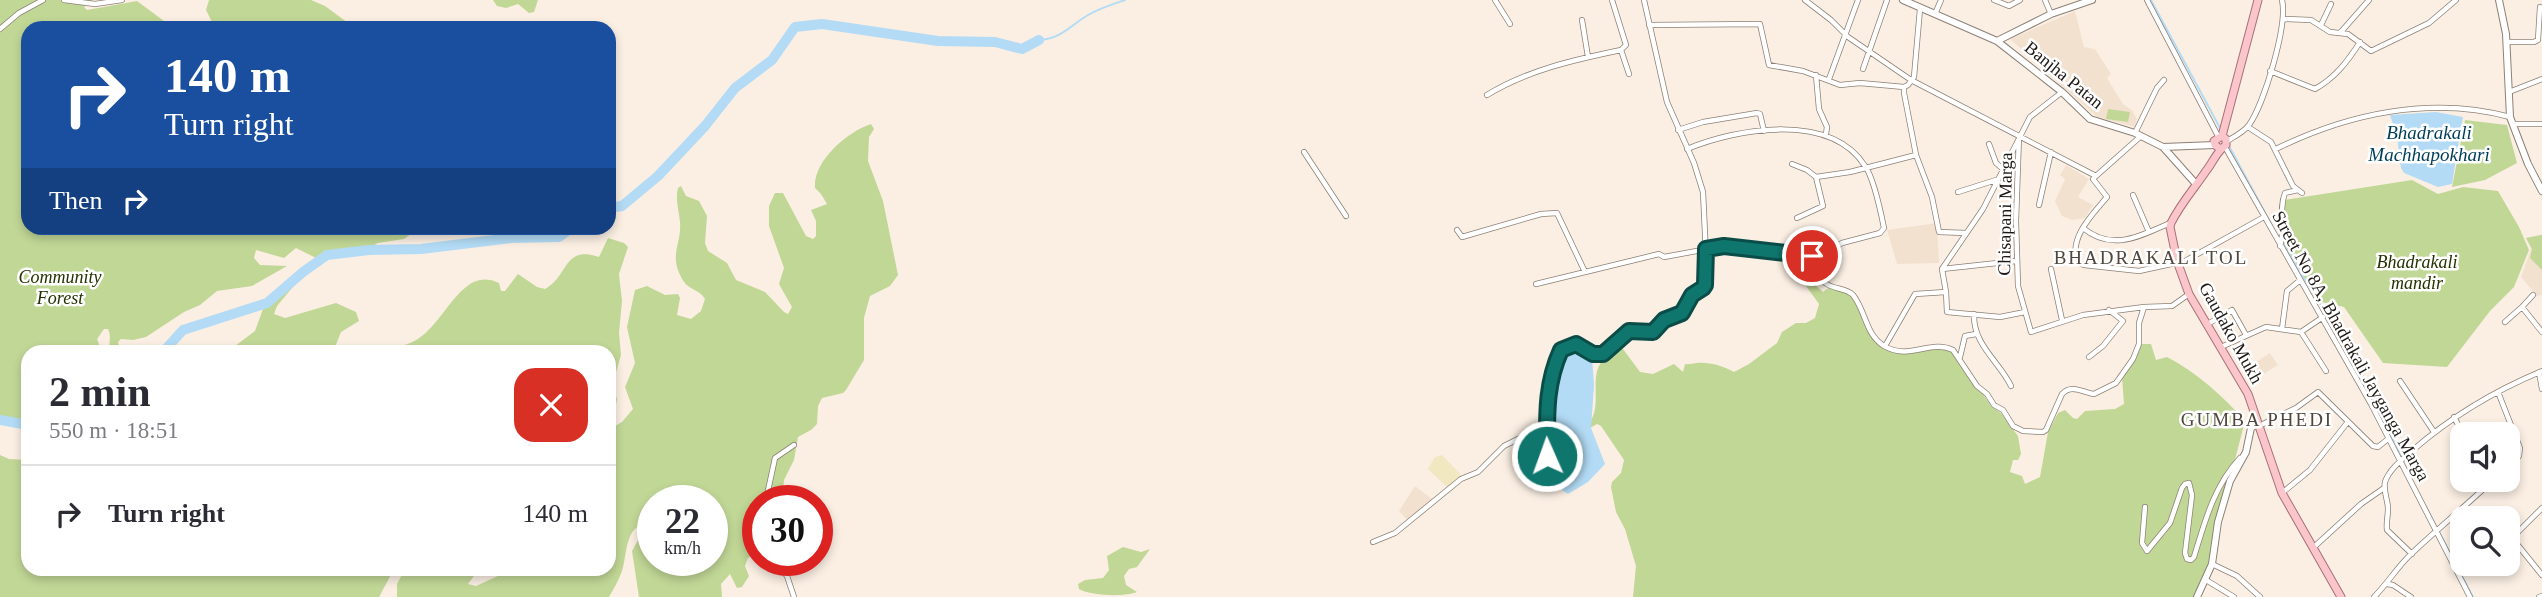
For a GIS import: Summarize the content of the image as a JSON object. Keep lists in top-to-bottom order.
{
  "streets": {
    "main road": ["Banjha Patan", "Gaudako Mukh"],
    "street": ["Chisapani Marga", "Street No 8A, Bhadrakali Jayganga Marga"]
  },
  "districts": ["BHADRAKALI TOL", "GUMBA PHEDI"],
  "water": ["Bhadrakali Machhapokhari"],
  "parks": ["Bhadrakali mandir", "Community Forest"],
  "page": {
    "turn": ["140 m", "Turn right"],
    "then": "Then",
    "heading": ["2 min", "550 m · 18:51"],
    "list": [
      {
        "name": "Turn right",
        "value": "140 m"
      }
    ],
    "speed": "22 km/h",
    "limit": "30"
  }
}
